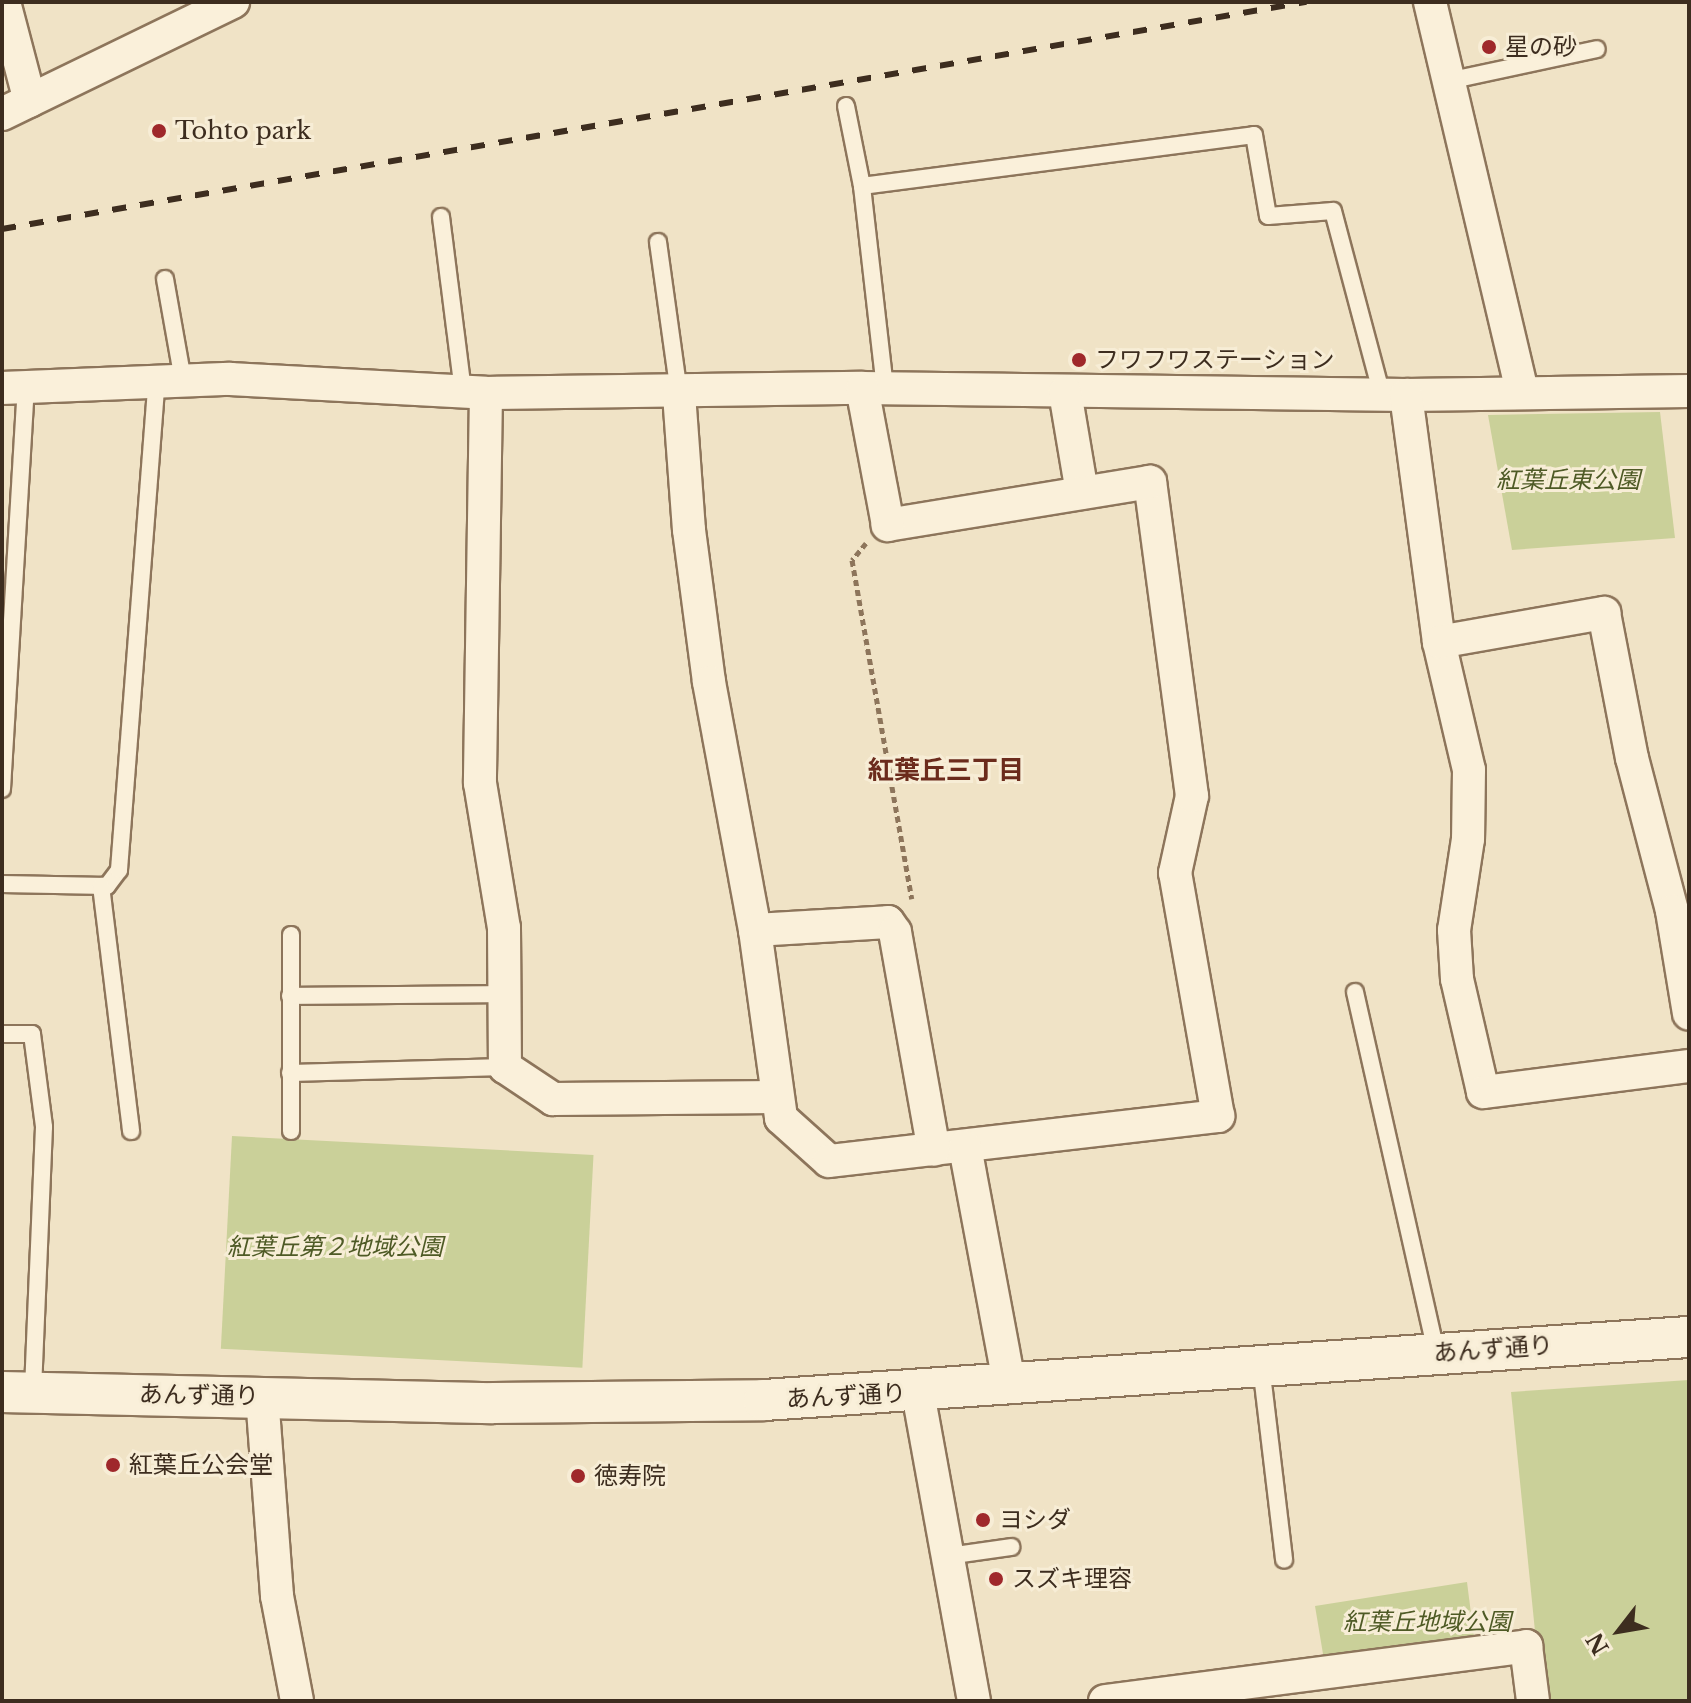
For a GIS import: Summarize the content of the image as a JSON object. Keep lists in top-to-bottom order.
{
  "streets": {
    "street": ["あんず通り"]
  },
  "districts": ["紅葉丘三丁目"],
  "parks": ["紅葉丘東公園", "紅葉丘第２地域公園", "紅葉丘地域公園"],
  "places": [
    "星の砂",
    "Tohto park",
    "フワフワステーション",
    "紅葉丘公会堂",
    "徳寿院",
    "ヨシダ",
    "スズキ理容"
  ],
  "north": "bottom left"
}
